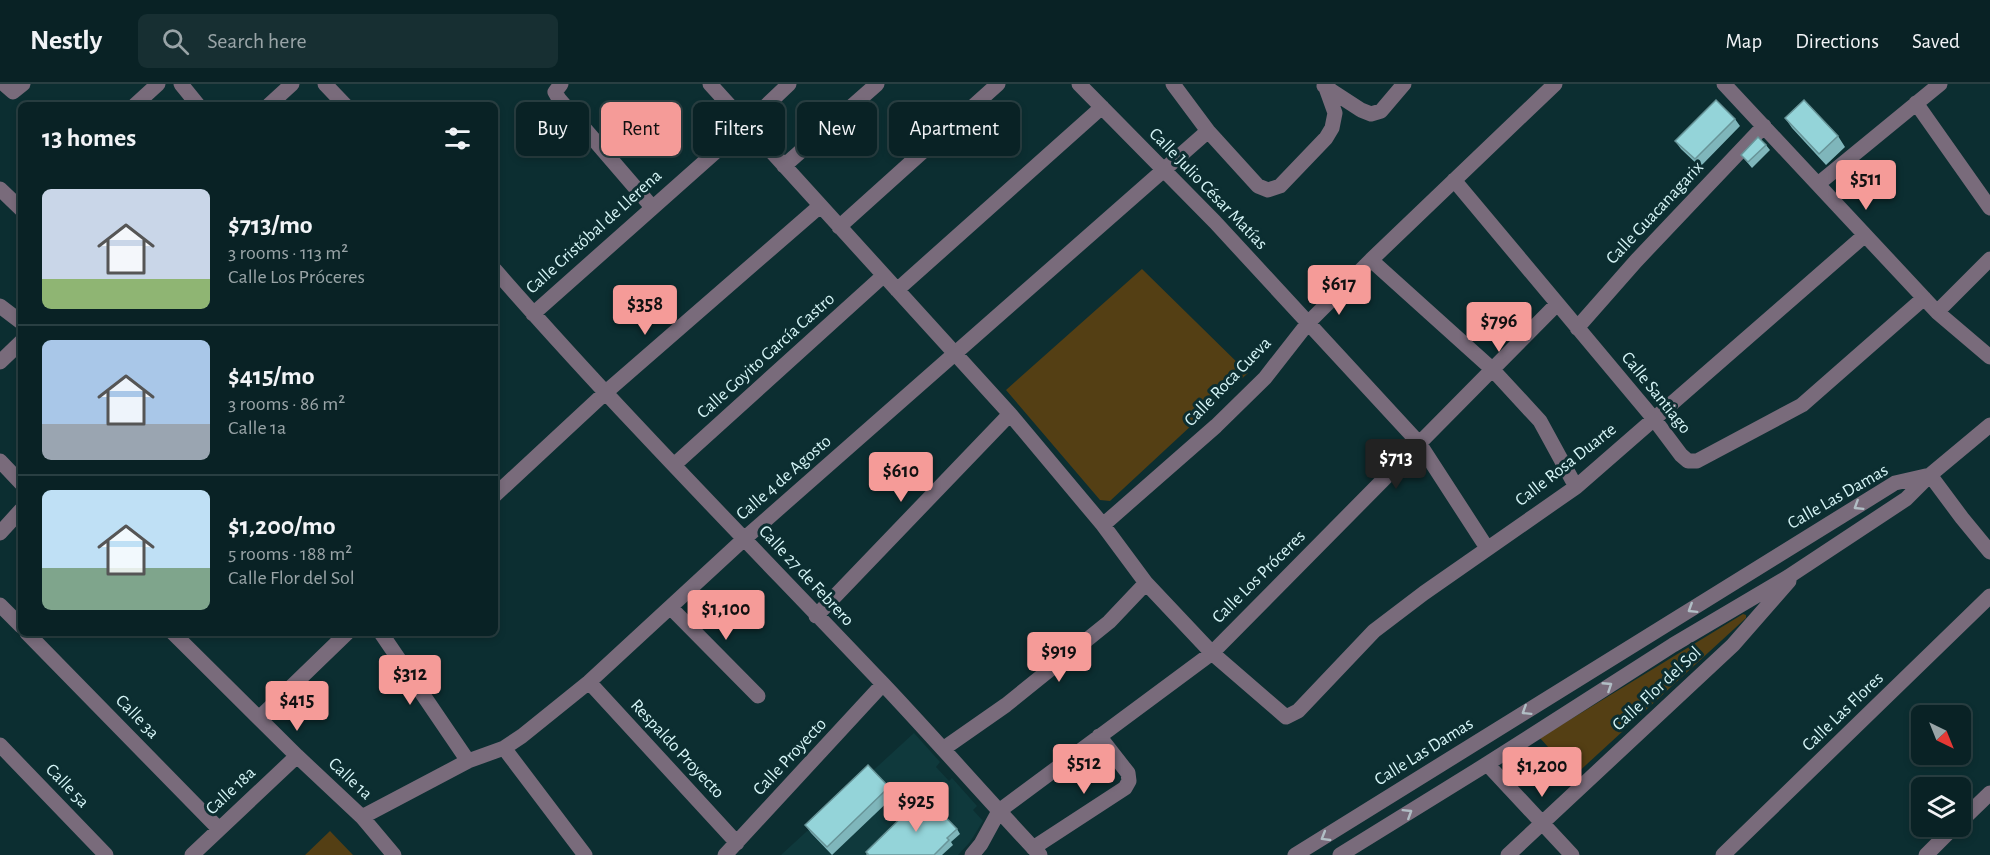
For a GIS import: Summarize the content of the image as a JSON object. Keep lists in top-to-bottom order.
{
  "streets": {
    "street": [
      "Calle Julio César Matías",
      "Calle Guacanagarix",
      "Calle Cristóbal de Llerena",
      "Calle Goyito García Castro",
      "Calle Roca Cueva",
      "Calle Santiago",
      "Calle Rosa Duarte",
      "Calle 4 de Agosto",
      "Calle Las Damas",
      "Calle 27 de Febrero",
      "Calle Los Próceres",
      "Calle Flor del Sol",
      "Calle Las Flores",
      "Calle 3a",
      "Respaldo Proyecto",
      "Calle Proyecto",
      "Calle 1a",
      "Calle 5a",
      "Calle 18a"
    ]
  },
  "crossings": [
    ["Calle Julio César Matías", "Calle Roca Cueva"],
    ["Calle Julio César Matías", "Calle Rosa Duarte"],
    ["Calle Julio César Matías", "Calle 4 de Agosto"],
    ["Calle Julio César Matías", "Calle Los Próceres"],
    ["Calle Guacanagarix", "Calle Santiago"],
    ["Calle Cristóbal de Llerena", "Calle 27 de Febrero"],
    ["Calle Goyito García Castro", "Calle 27 de Febrero"],
    ["Calle Roca Cueva", "Calle Santiago"],
    ["Calle Santiago", "Calle Rosa Duarte"],
    ["Calle Santiago", "Calle Los Próceres"],
    ["Calle Rosa Duarte", "Calle Los Próceres"],
    ["Calle 4 de Agosto", "Calle 27 de Febrero"],
    ["Calle 4 de Agosto", "Respaldo Proyecto"],
    ["Calle 4 de Agosto", "Calle 1a"],
    ["Calle Las Damas", "Calle Flor del Sol"],
    ["Calle 27 de Febrero", "Calle Los Próceres"],
    ["Calle 27 de Febrero", "Calle Proyecto"],
    ["Calle 3a", "Calle 18a"],
    ["Respaldo Proyecto", "Calle Proyecto"],
    ["Calle 1a", "Calle 18a"]
  ],
  "north": "bottom right",
  "page": {
    "header": "Nestly",
    "search": "Search here",
    "nav": ["Map", "Directions", "Saved"],
    "chip": [
      "Buy",
      "Rent",
      "Filters",
      "New",
      "Apartment"
    ],
    "heading": "13 homes",
    "price": [
      "$511",
      "$617",
      "$358",
      "$796",
      "$713",
      "$610",
      "$1,100",
      "$919",
      "$312",
      "$415",
      "$512",
      "$1,200",
      "$925"
    ],
    "list": [
      {
        "name": "$713/mo",
        "note": "3 rooms · 113 m² · Calle Los Próceres"
      },
      {
        "name": "$415/mo",
        "note": "3 rooms · 86 m² · Calle 1a"
      },
      {
        "name": "$1,200/mo",
        "note": "5 rooms · 188 m² · Calle Flor del Sol"
      }
    ]
  }
}
